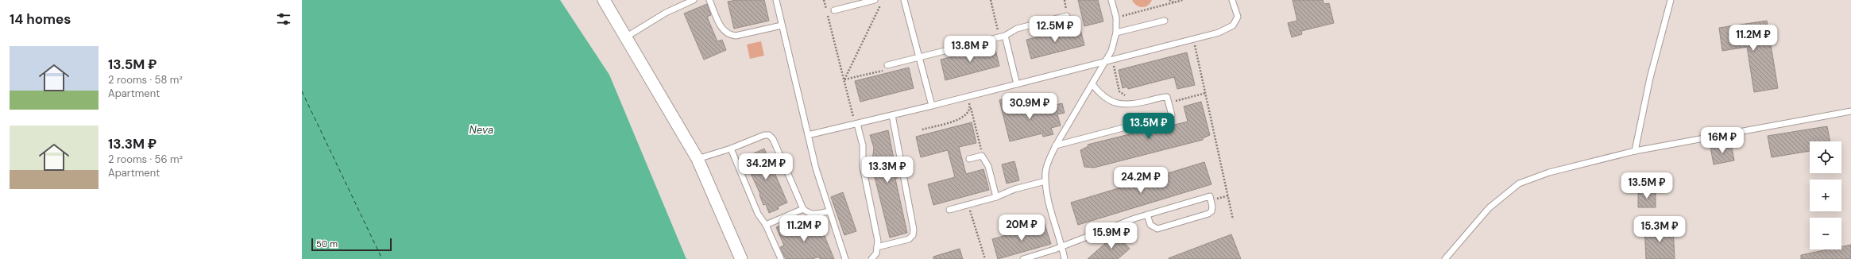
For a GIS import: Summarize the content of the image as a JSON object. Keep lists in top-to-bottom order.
{
  "water": ["Neva"],
  "scale_bar": "50 m",
  "page": {
    "heading": "14 homes",
    "price": [
      "12.5M ₽",
      "11.2M ₽",
      "13.8M ₽",
      "30.9M ₽",
      "13.5M ₽",
      "16M ₽",
      "34.2M ₽",
      "13.3M ₽",
      "24.2M ₽",
      "13.5M ₽",
      "20M ₽",
      "11.2M ₽",
      "15.3M ₽",
      "15.9M ₽"
    ],
    "list": [
      {
        "name": "13.5M ₽",
        "note": "2 rooms · 58 m² · Apartment"
      },
      {
        "name": "13.3M ₽",
        "note": "2 rooms · 56 m² · Apartment"
      }
    ],
    "map_buttons": ["+", "−"],
    "scale": "50 m"
  }
}
